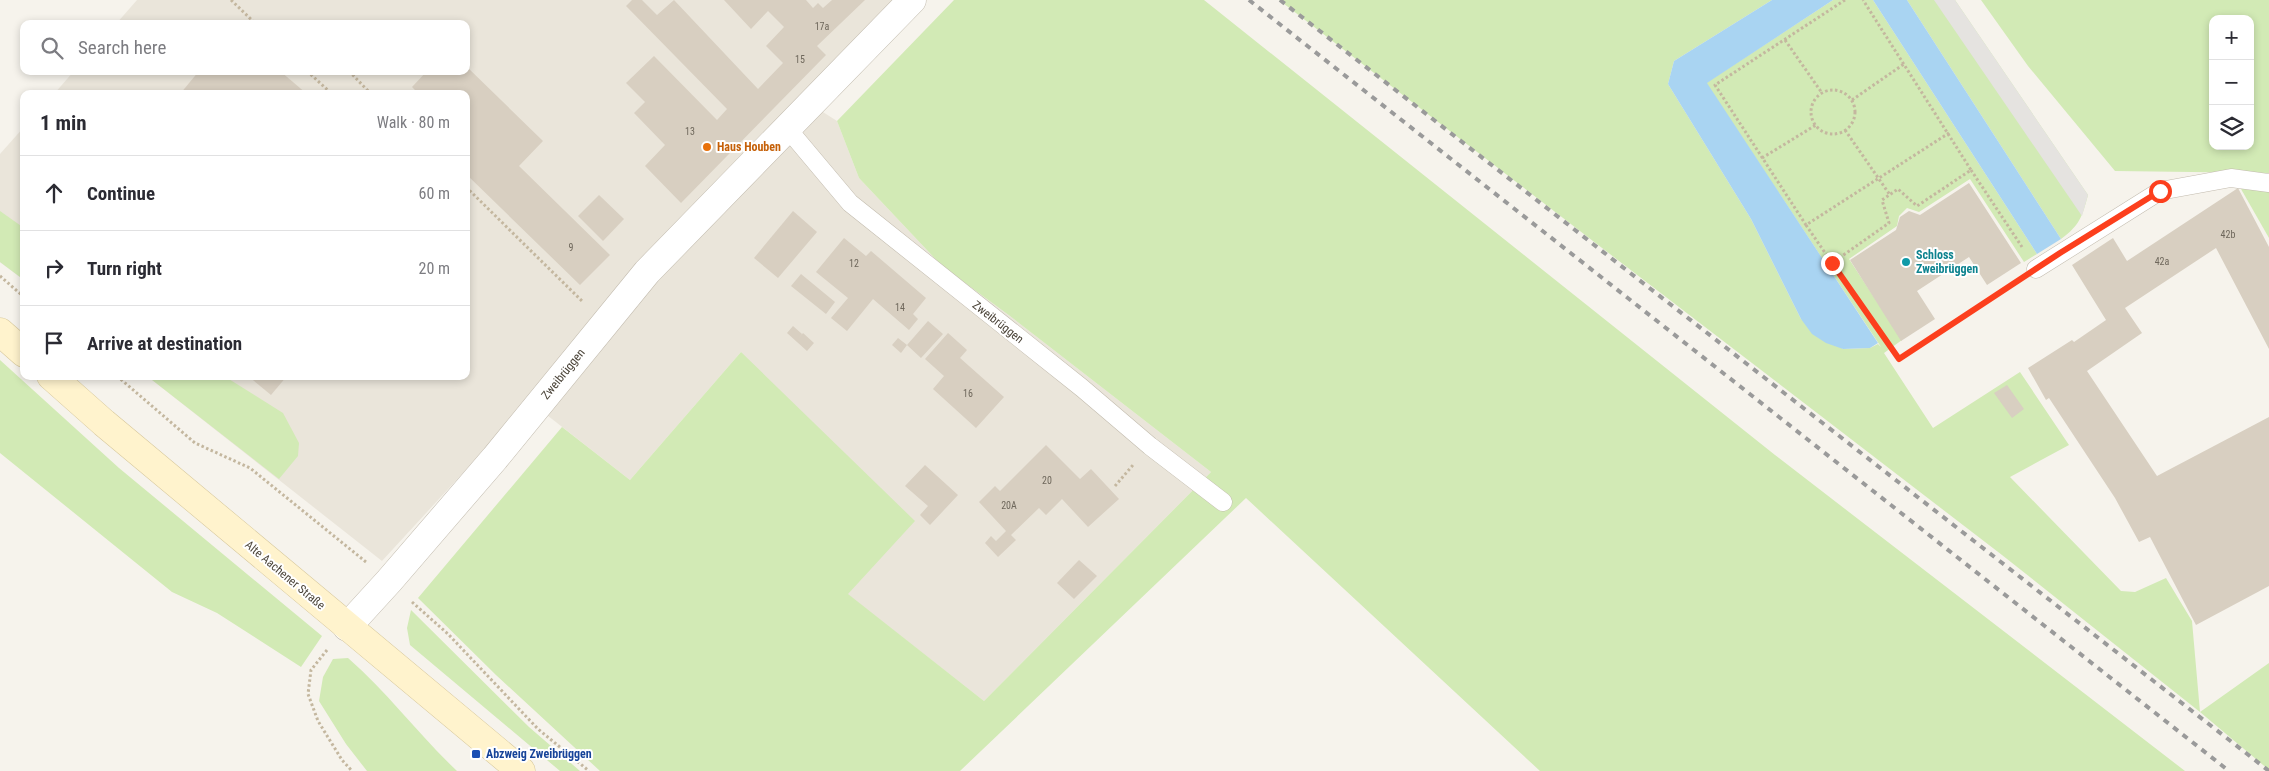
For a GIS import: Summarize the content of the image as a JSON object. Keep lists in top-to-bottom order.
{
  "streets": {
    "main road": ["Alte Aachener Straße"],
    "street": ["Zweibrüggen"]
  },
  "crossings": [
    ["Zweibrüggen", "Alte Aachener Straße"]
  ],
  "places": {
    "other": ["Haus Houben", "Schloss Zweibrüggen"],
    "transit": ["Abzweig Zweibrüggen"]
  },
  "house_numbers": [
    "17a",
    "15",
    "13",
    "42b",
    "9",
    "42a",
    "12",
    "14",
    "16",
    "20",
    "20A"
  ],
  "page": {
    "map_buttons": ["+", "−"],
    "search": "Search here",
    "heading": ["1 min", "Walk · 80 m"],
    "list": [
      ["Continue", "60 m"],
      ["Turn right", "20 m"],
      "Arrive at destination"
    ]
  }
}
